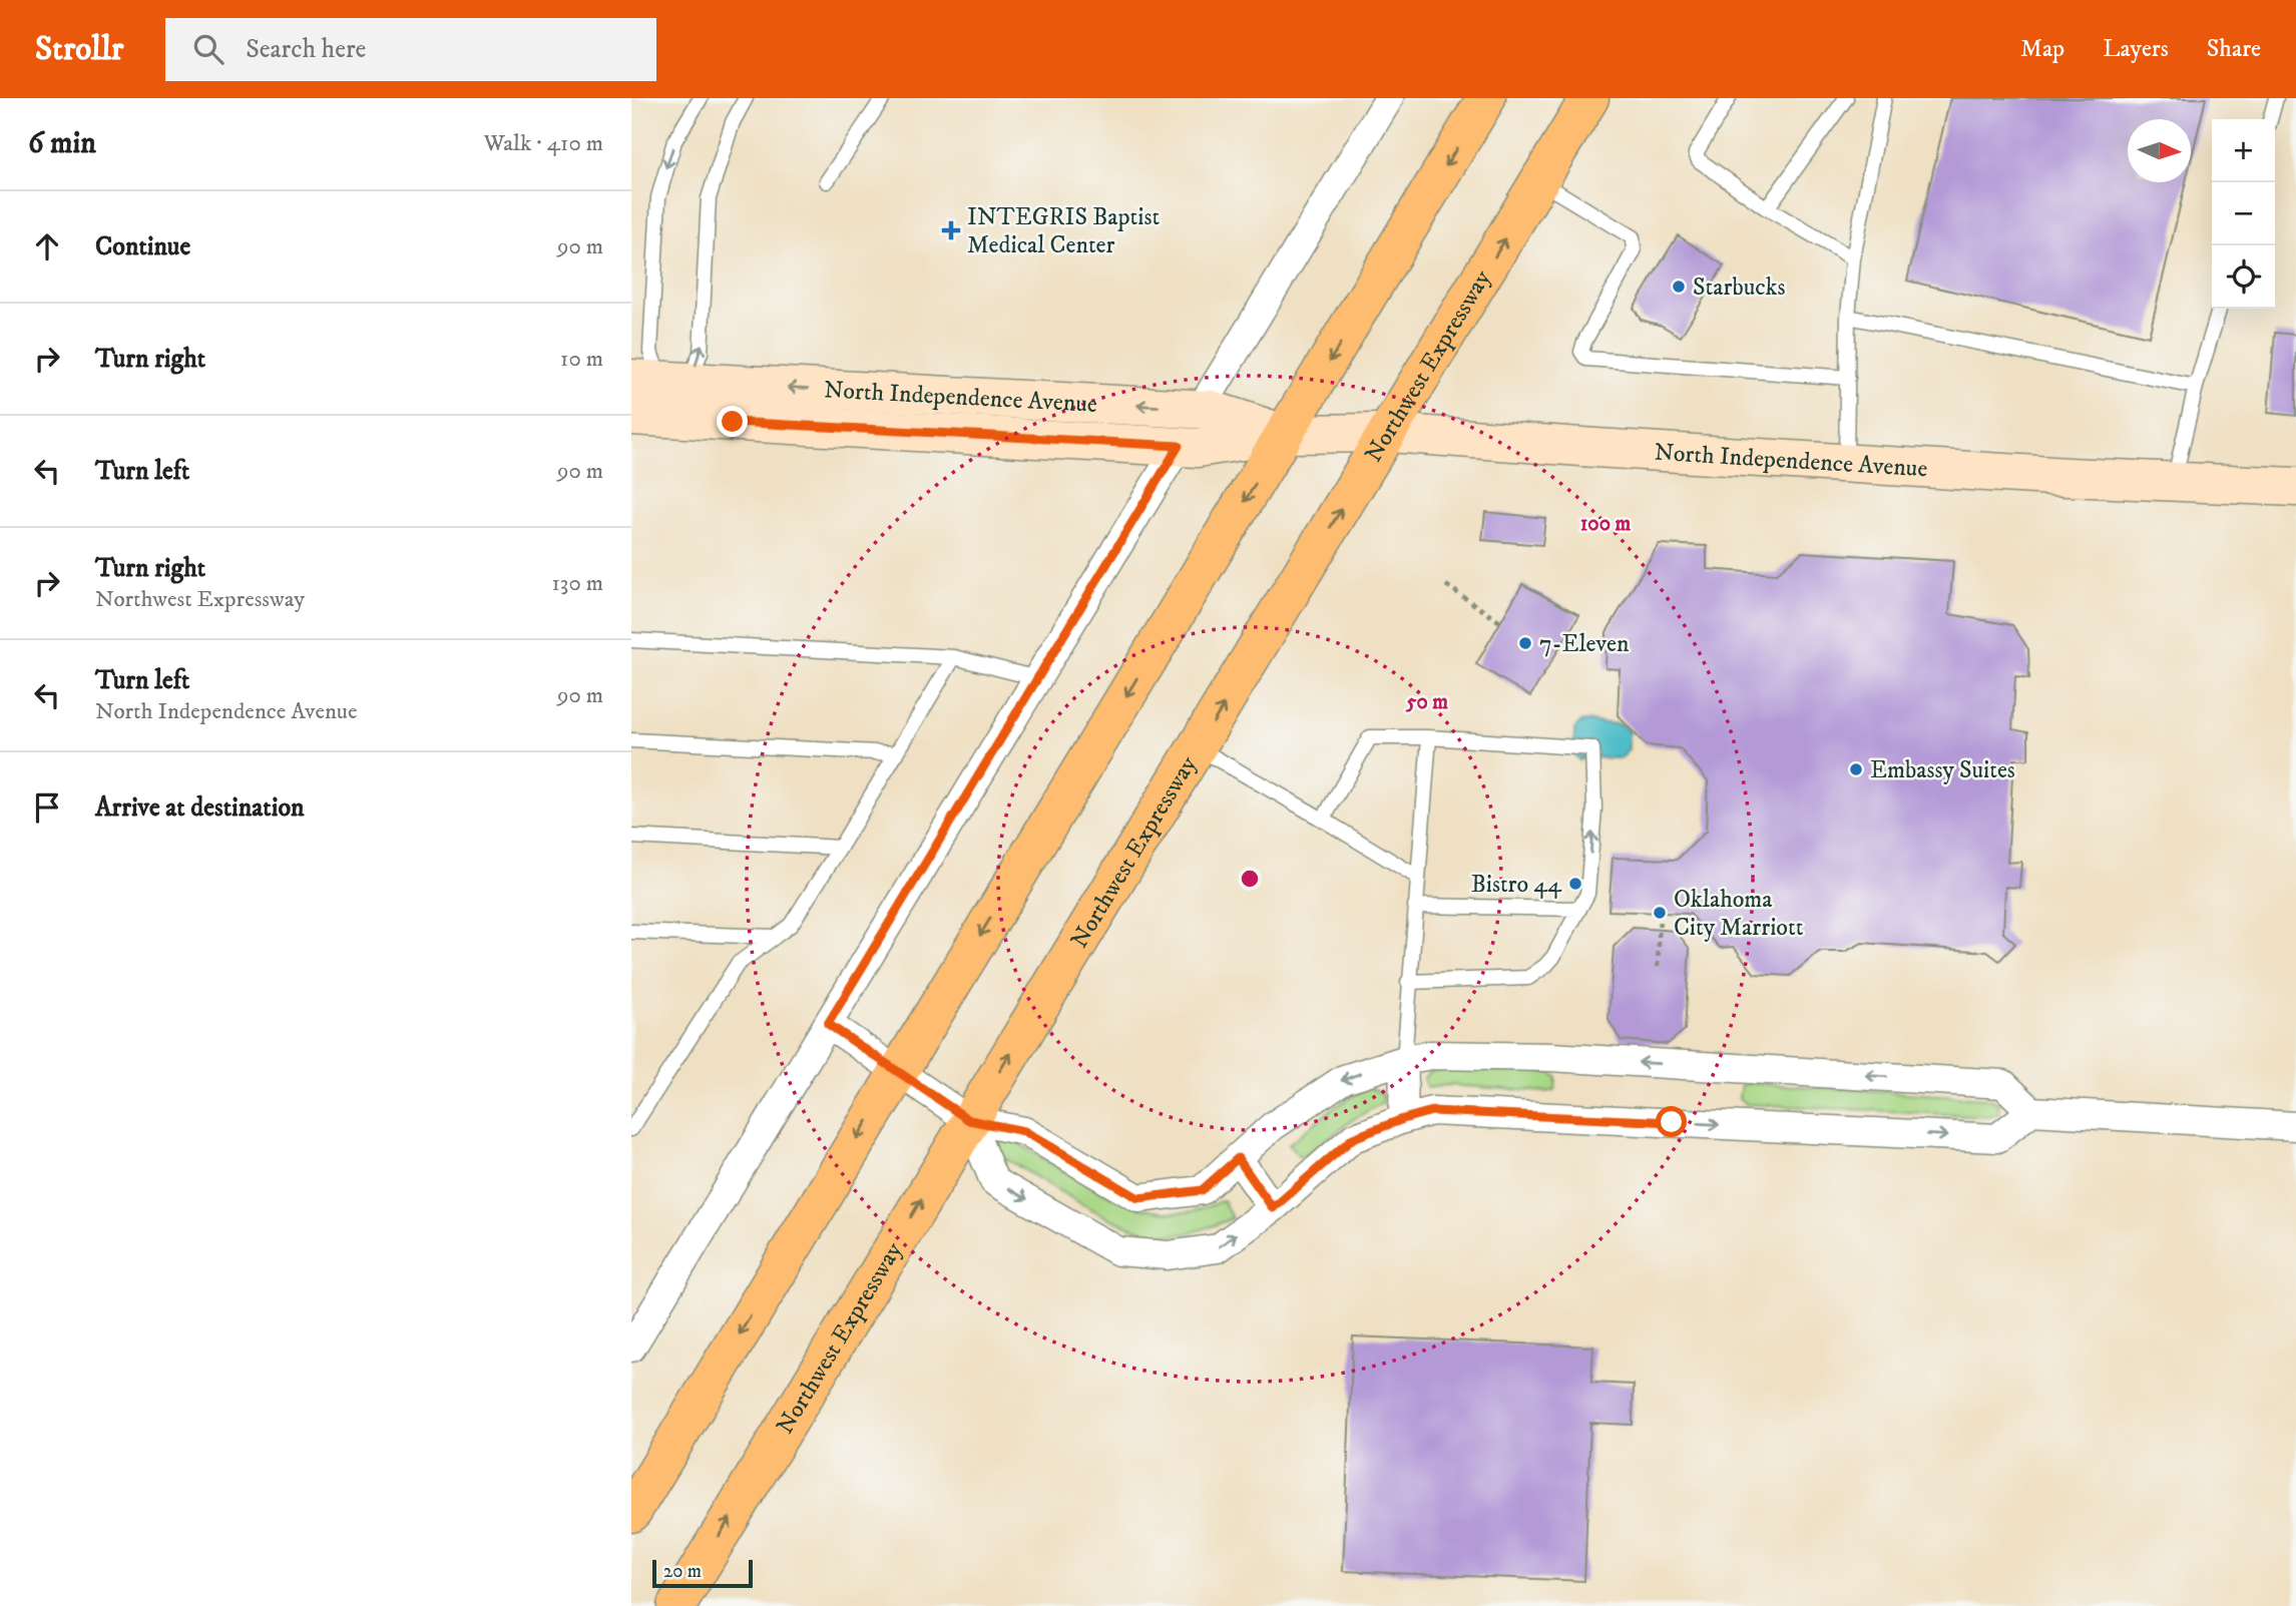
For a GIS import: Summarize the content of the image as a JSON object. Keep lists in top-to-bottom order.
{
  "streets": {
    "highway": ["Northwest Expressway"],
    "street": ["North Independence Avenue"]
  },
  "crossings": [
    ["Northwest Expressway", "North Independence Avenue"]
  ],
  "places": {
    "health": ["INTEGRIS Baptist Medical Center"],
    "other": [
      "Starbucks",
      "7-Eleven",
      "Embassy Suites",
      "Bistro 44",
      "Oklahoma City Marriott"
    ]
  },
  "scale_bar": "20 m",
  "north": "right",
  "page": {
    "header": "Strollr",
    "search": "Search here",
    "nav": ["Map", "Layers", "Share"],
    "heading": ["6 min", "Walk · 410 m"],
    "map_buttons": ["+", "−"],
    "list": [
      ["Continue", "90 m"],
      ["Turn right", "10 m"],
      ["Turn left", "90 m"],
      ["Turn right", "Northwest Expressway", "130 m"],
      ["Turn left", "North Independence Avenue", "90 m"],
      "Arrive at destination"
    ],
    "scale": "20 m"
  },
  "rings": ["100 m", "50 m"]
}
